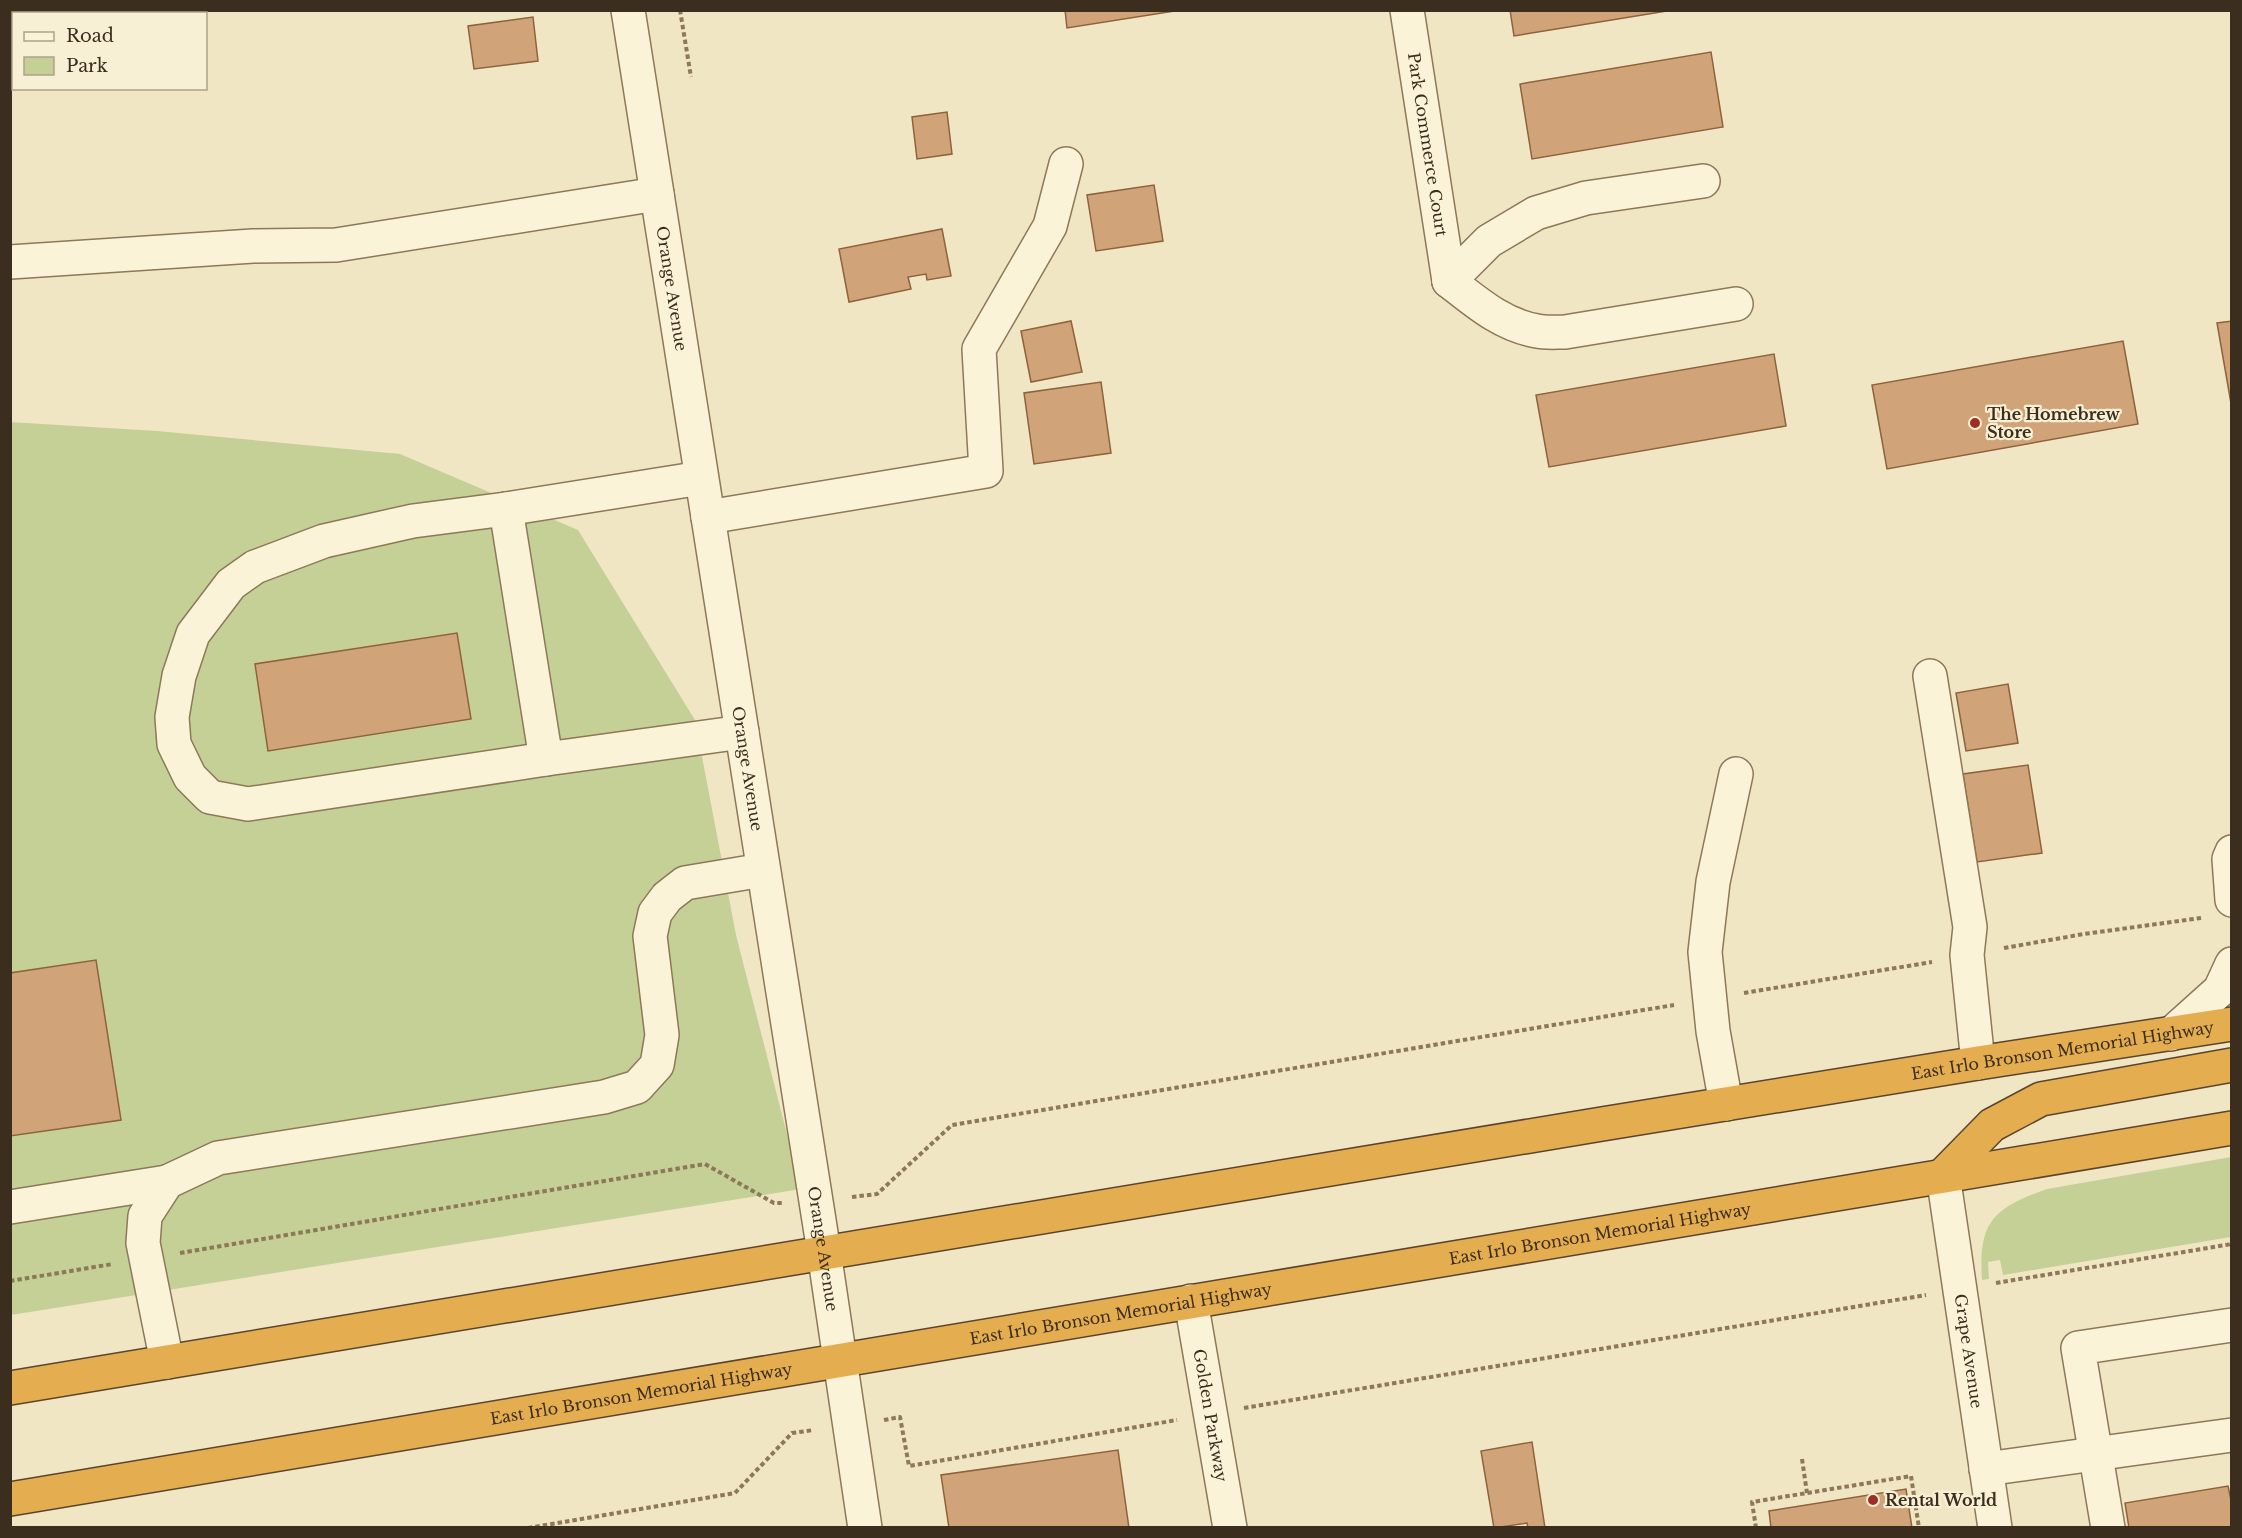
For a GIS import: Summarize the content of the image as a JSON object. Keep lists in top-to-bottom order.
{
  "streets": {
    "highway": ["East Irlo Bronson Memorial Highway"],
    "street": [
      "Park Commerce Court",
      "Orange Avenue",
      "Grape Avenue",
      "Golden Parkway"
    ]
  },
  "crossings": [
    ["Orange Avenue", "East Irlo Bronson Memorial Highway"],
    ["East Irlo Bronson Memorial Highway", "Grape Avenue"],
    ["East Irlo Bronson Memorial Highway", "Golden Parkway"]
  ],
  "places": ["The Homebrew Store", "Rental World"],
  "legend": ["Road", "Park"]
}
